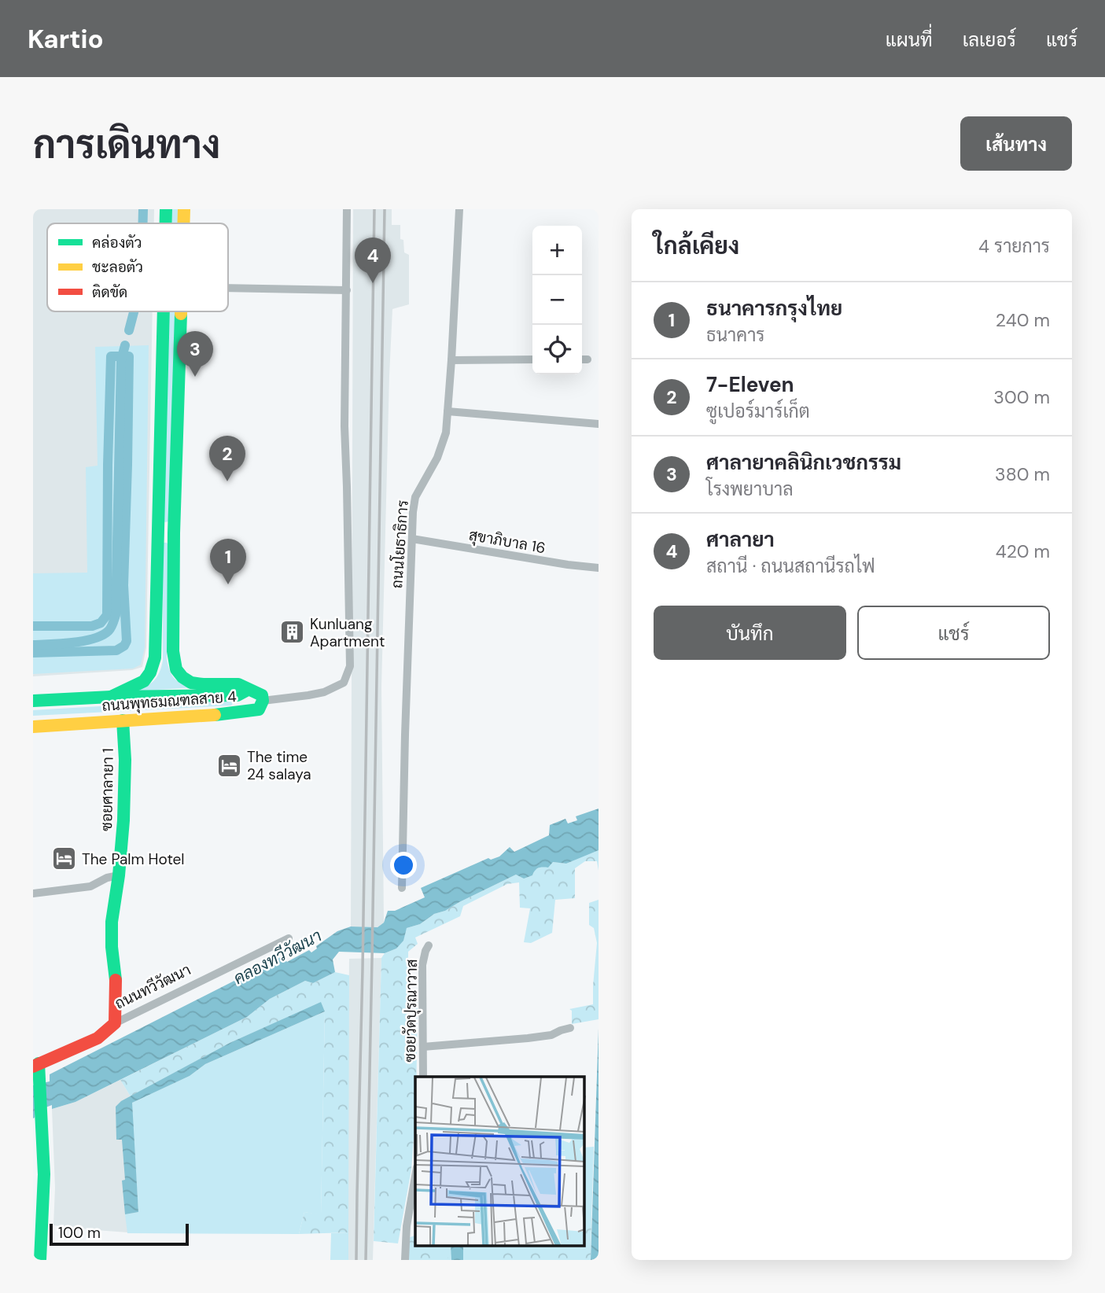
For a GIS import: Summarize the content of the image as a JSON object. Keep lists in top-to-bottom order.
{
  "streets": {
    "main road": ["ถนนพุทธมณฑลสาย 4", "ซอยศาลายา 1", "ถนนทวีวัฒนา"],
    "street": ["สุขาภิบาล 16", "ถนนโยธาธิการ", "ซอยวัดปุรณาวาส"]
  },
  "crossings": [
    ["สุขาภิบาล 16", "ถนนโยธาธิการ"],
    ["ถนนพุทธมณฑลสาย 4", "ซอยศาลายา 1"],
    ["ซอยศาลายา 1", "ถนนทวีวัฒนา"]
  ],
  "water": ["คลองทวีวัฒนา"],
  "places": {
    "building": ["Kunluang Apartment"],
    "hotel": ["The time 24 salaya", "The Palm Hotel"]
  },
  "legend": ["คล่องตัว", "ชะลอตัว", "ติดขัด"],
  "scale_bar": "100 m",
  "page": {
    "header": "Kartio",
    "nav": ["แผนที่", "เลเยอร์", "แชร์"],
    "buttons": [
      "เส้นทาง",
      ["บันทึก", "แชร์"]
    ],
    "title": "การเดินทาง",
    "heading": ["ใกล้เคียง", "4 รายการ"],
    "map_buttons": ["+", "−"],
    "pins": [
      "4",
      "3",
      "2",
      "1"
    ],
    "list": [
      {
        "mark": "1",
        "name": "ธนาคารกรุงไทย",
        "note": "ธนาคาร",
        "value": "240 m"
      },
      {
        "mark": "2",
        "name": "7-Eleven",
        "note": "ซูเปอร์มาร์เก็ต",
        "value": "300 m"
      },
      {
        "mark": "3",
        "name": "ศาลายาคลินิกเวชกรรม",
        "note": "โรงพยาบาล",
        "value": "380 m"
      },
      {
        "mark": "4",
        "name": "ศาลายา",
        "note": "สถานี · ถนนสถานีรถไฟ",
        "value": "420 m"
      }
    ],
    "scale": "100 m"
  }
}
